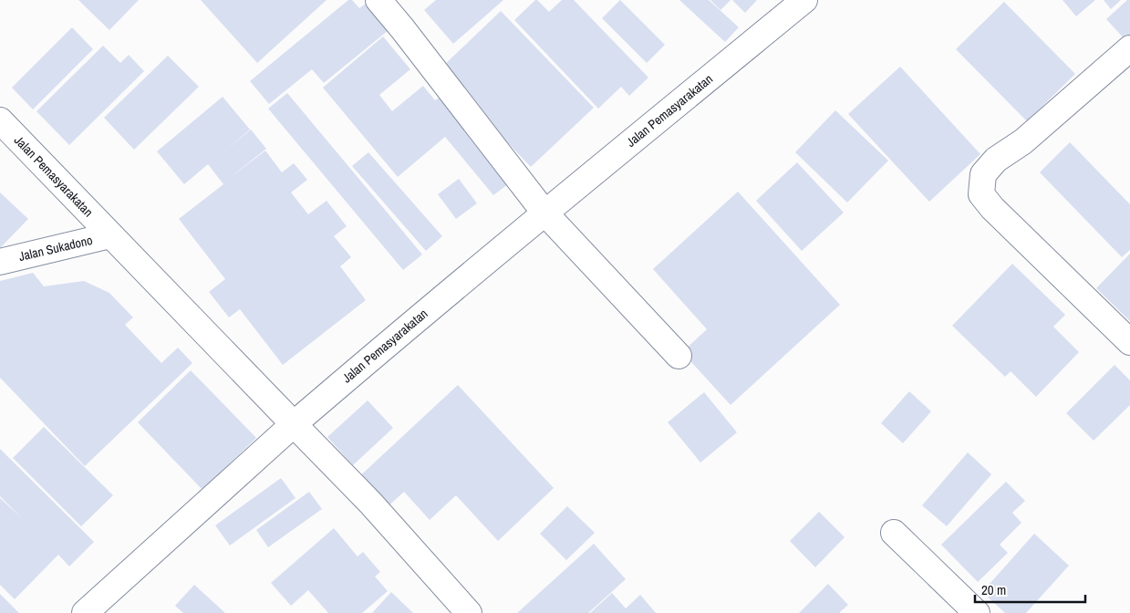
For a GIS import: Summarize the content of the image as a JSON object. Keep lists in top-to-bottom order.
{
  "streets": {
    "street": ["Jalan Pemasyarakatan", "Jalan Sukadono"]
  },
  "crossings": [
    ["Jalan Pemasyarakatan", "Jalan Sukadono"]
  ],
  "scale_bar": "20 m"
}
